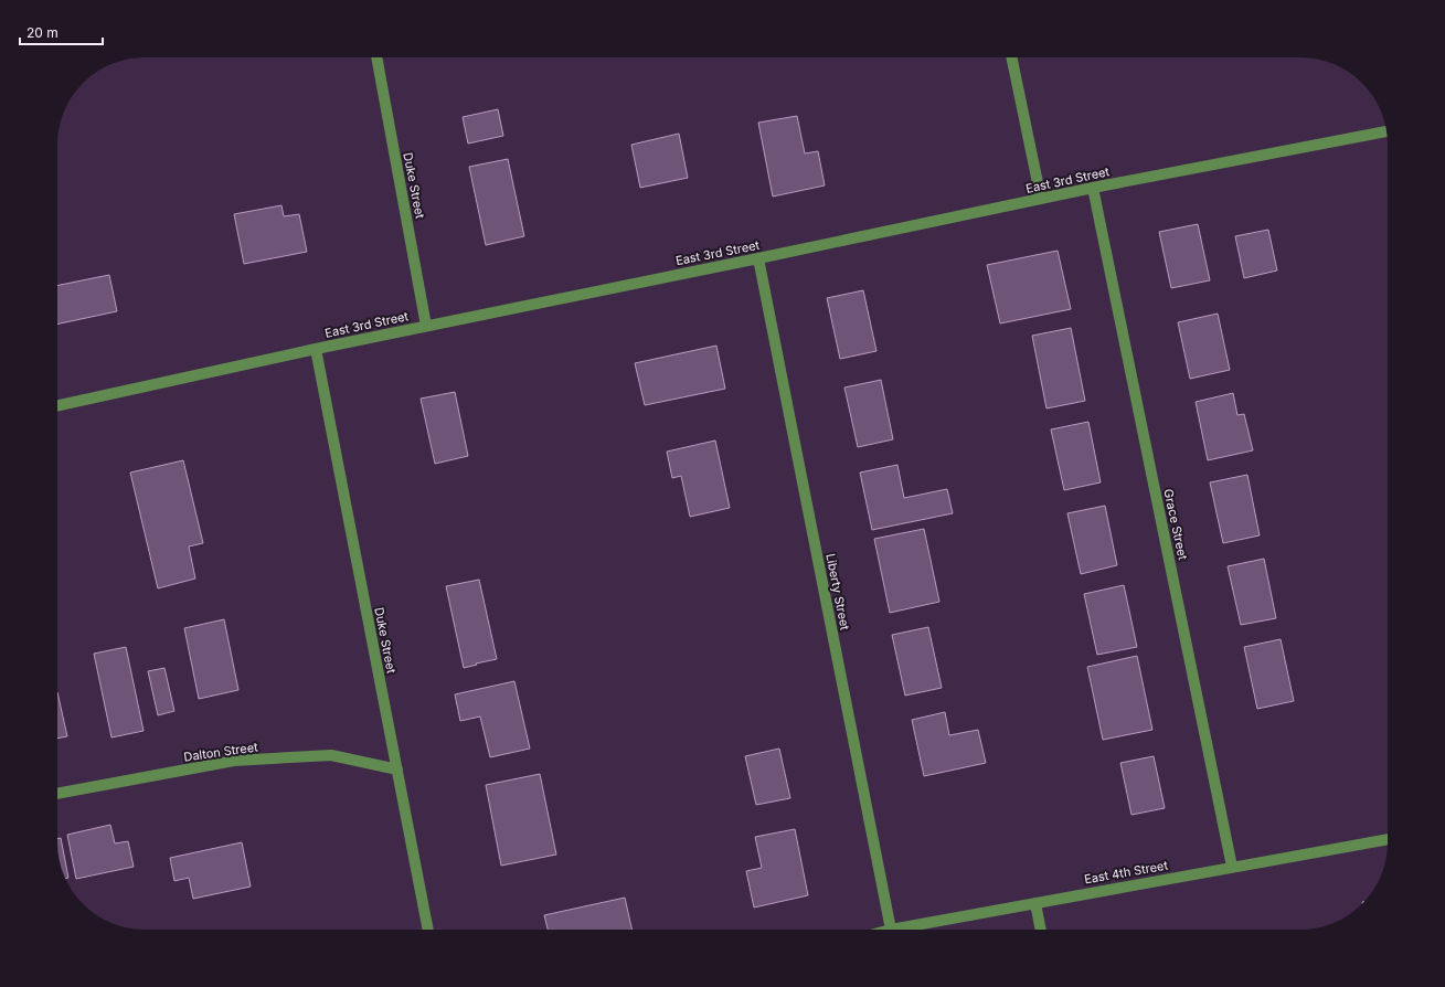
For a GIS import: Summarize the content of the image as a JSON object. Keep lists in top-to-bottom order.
{
  "streets": {
    "street": [
      "East 3rd Street",
      "Duke Street",
      "Grace Street",
      "Liberty Street",
      "Dalton Street",
      "East 4th Street"
    ]
  },
  "crossings": [
    ["East 3rd Street", "Duke Street"],
    ["East 3rd Street", "Grace Street"],
    ["East 3rd Street", "Liberty Street"],
    ["Duke Street", "Dalton Street"],
    ["Grace Street", "East 4th Street"],
    ["Liberty Street", "East 4th Street"]
  ],
  "scale_bar": "20 m"
}
